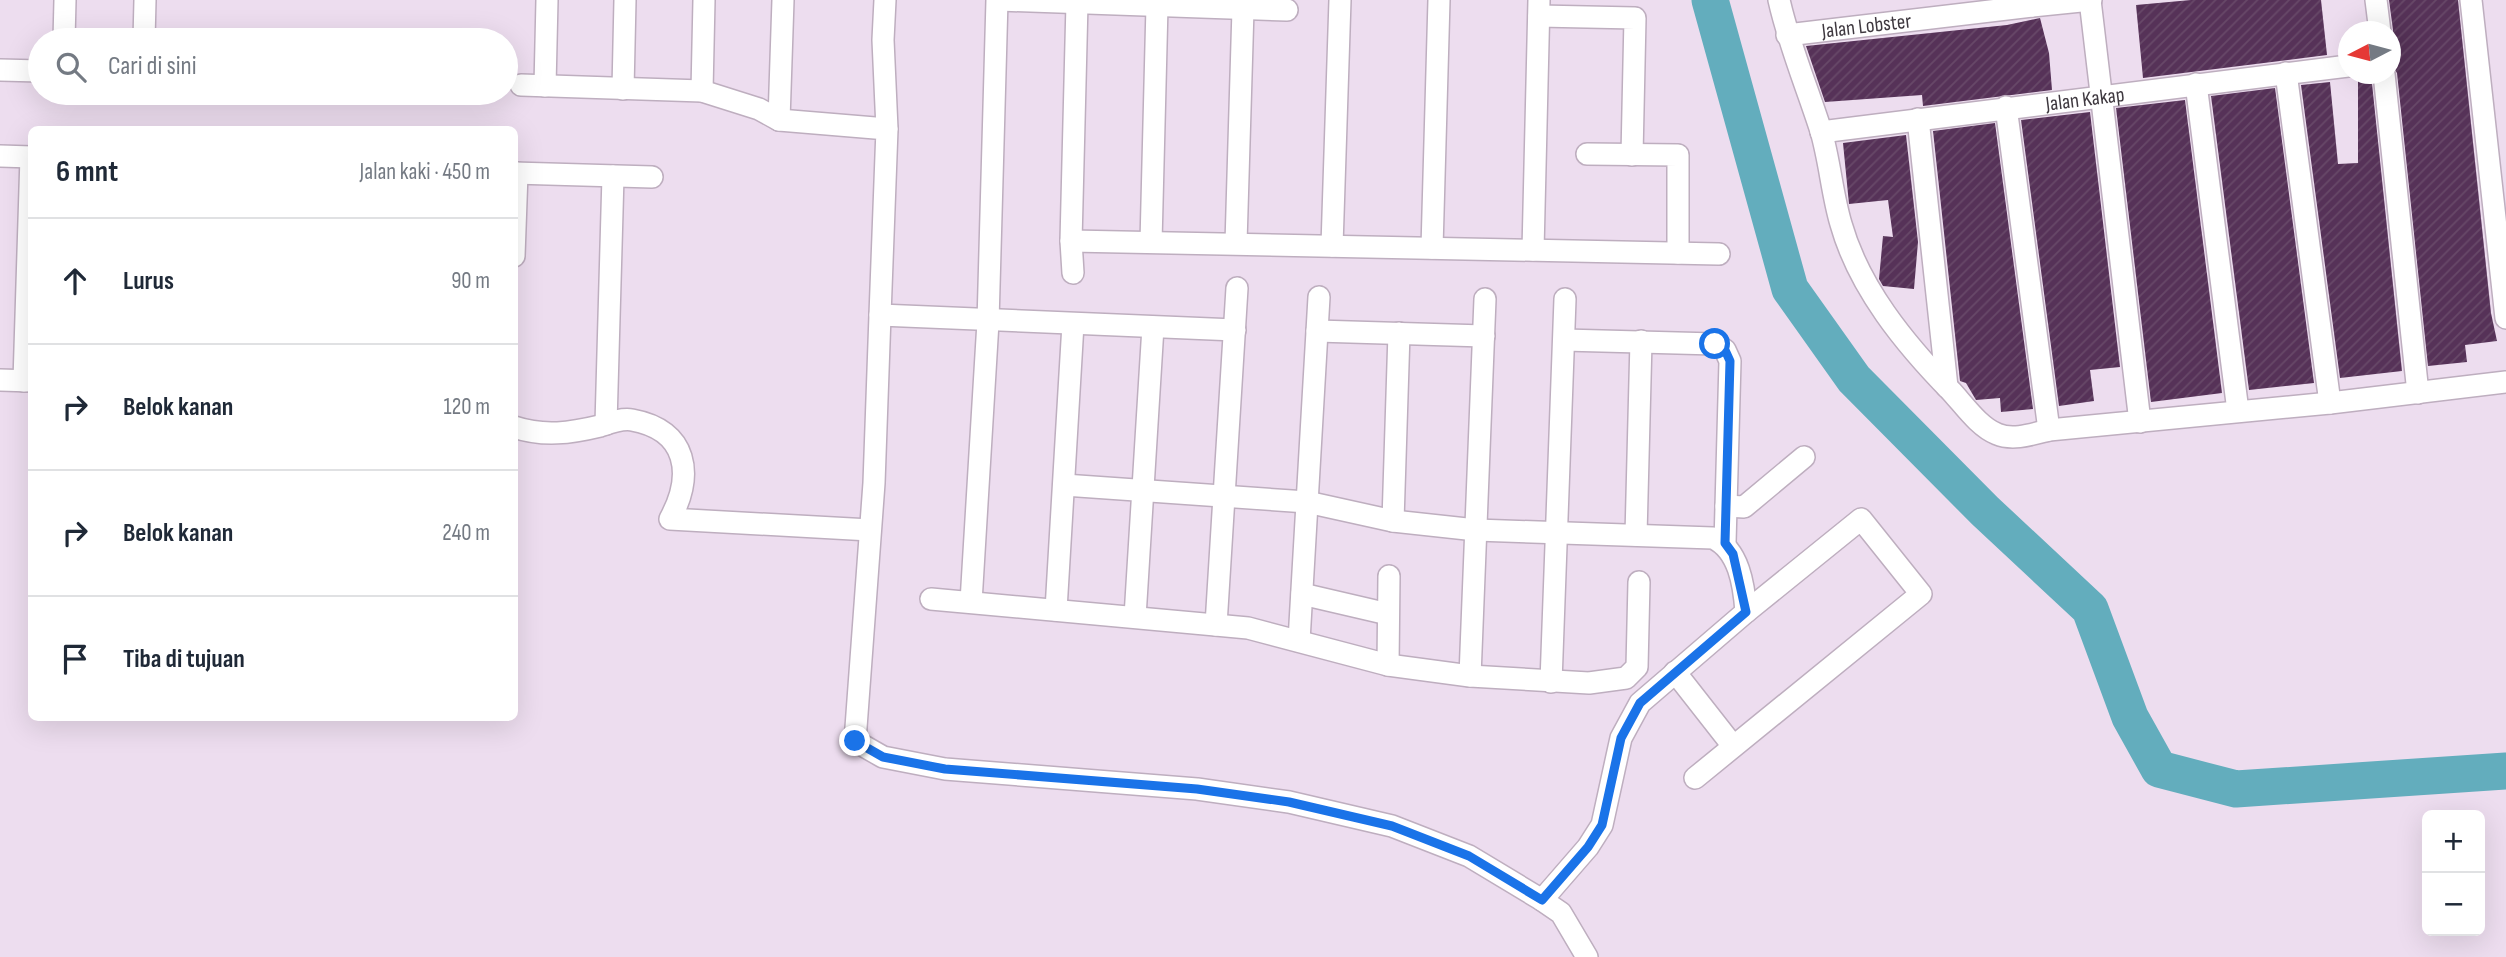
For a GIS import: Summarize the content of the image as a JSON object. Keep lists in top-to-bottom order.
{
  "streets": {
    "street": ["Jalan Lobster", "Jalan Kakap"]
  },
  "north": "left",
  "page": {
    "search": "Cari di sini",
    "heading": ["6 mnt", "Jalan kaki · 450 m"],
    "list": [
      ["Lurus", "90 m"],
      ["Belok kanan", "120 m"],
      ["Belok kanan", "240 m"],
      "Tiba di tujuan"
    ],
    "map_buttons": ["+", "−"]
  }
}
